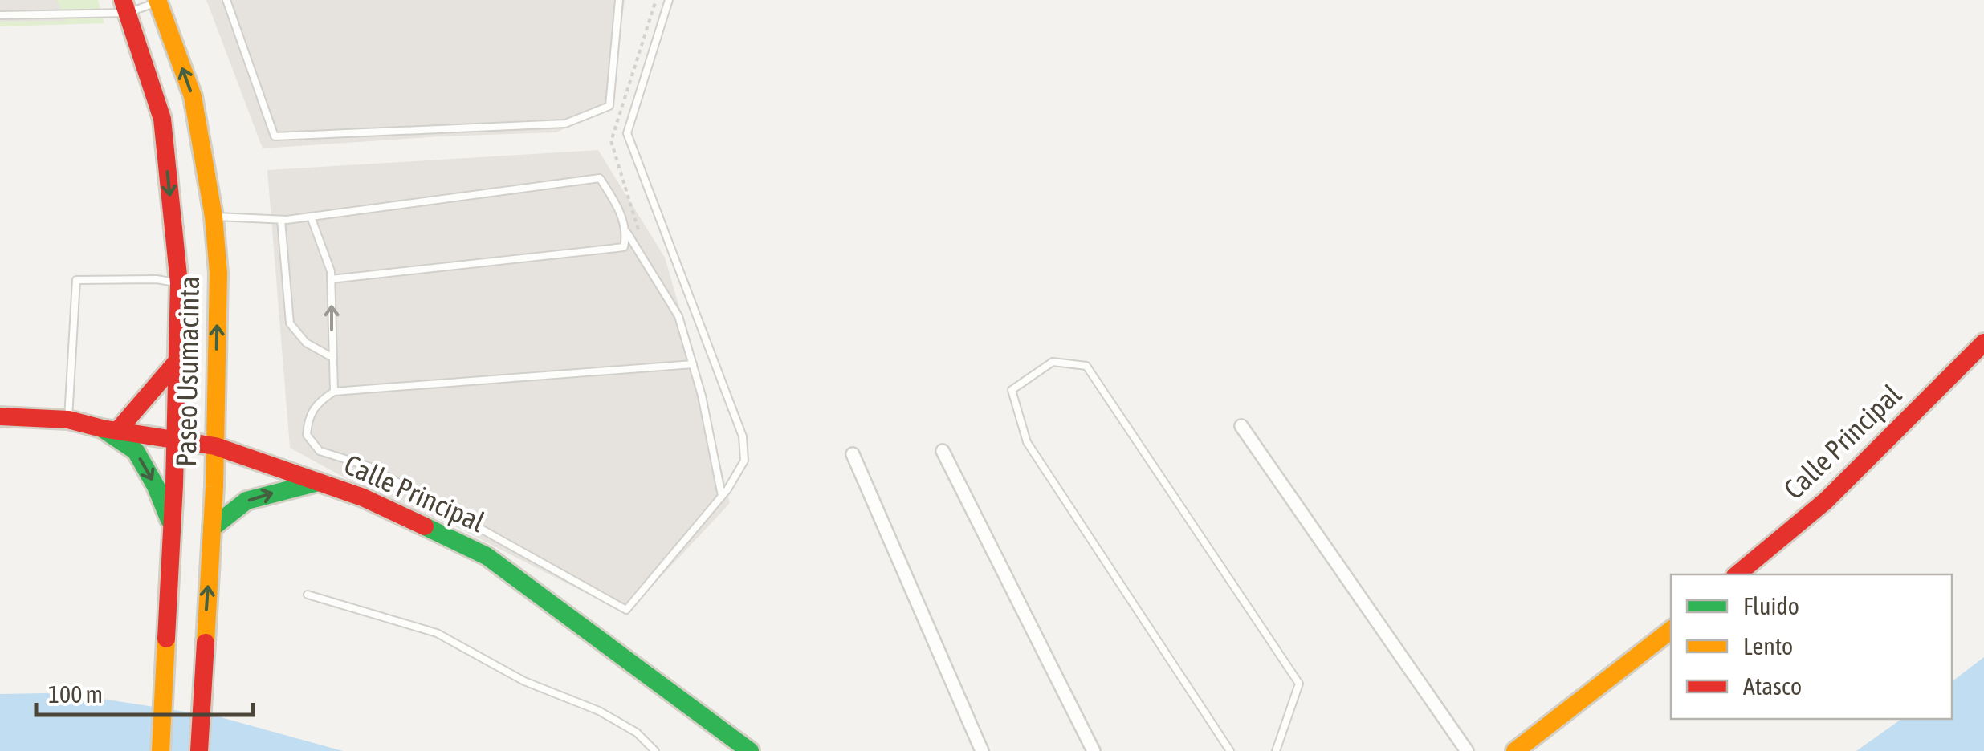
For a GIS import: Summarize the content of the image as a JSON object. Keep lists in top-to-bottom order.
{
  "streets": {
    "main road": ["Paseo Usumacinta", "Calle Principal"]
  },
  "crossings": [
    ["Paseo Usumacinta", "Calle Principal"]
  ],
  "legend": ["Fluido", "Lento", "Atasco"],
  "scale_bar": "100 m"
}
